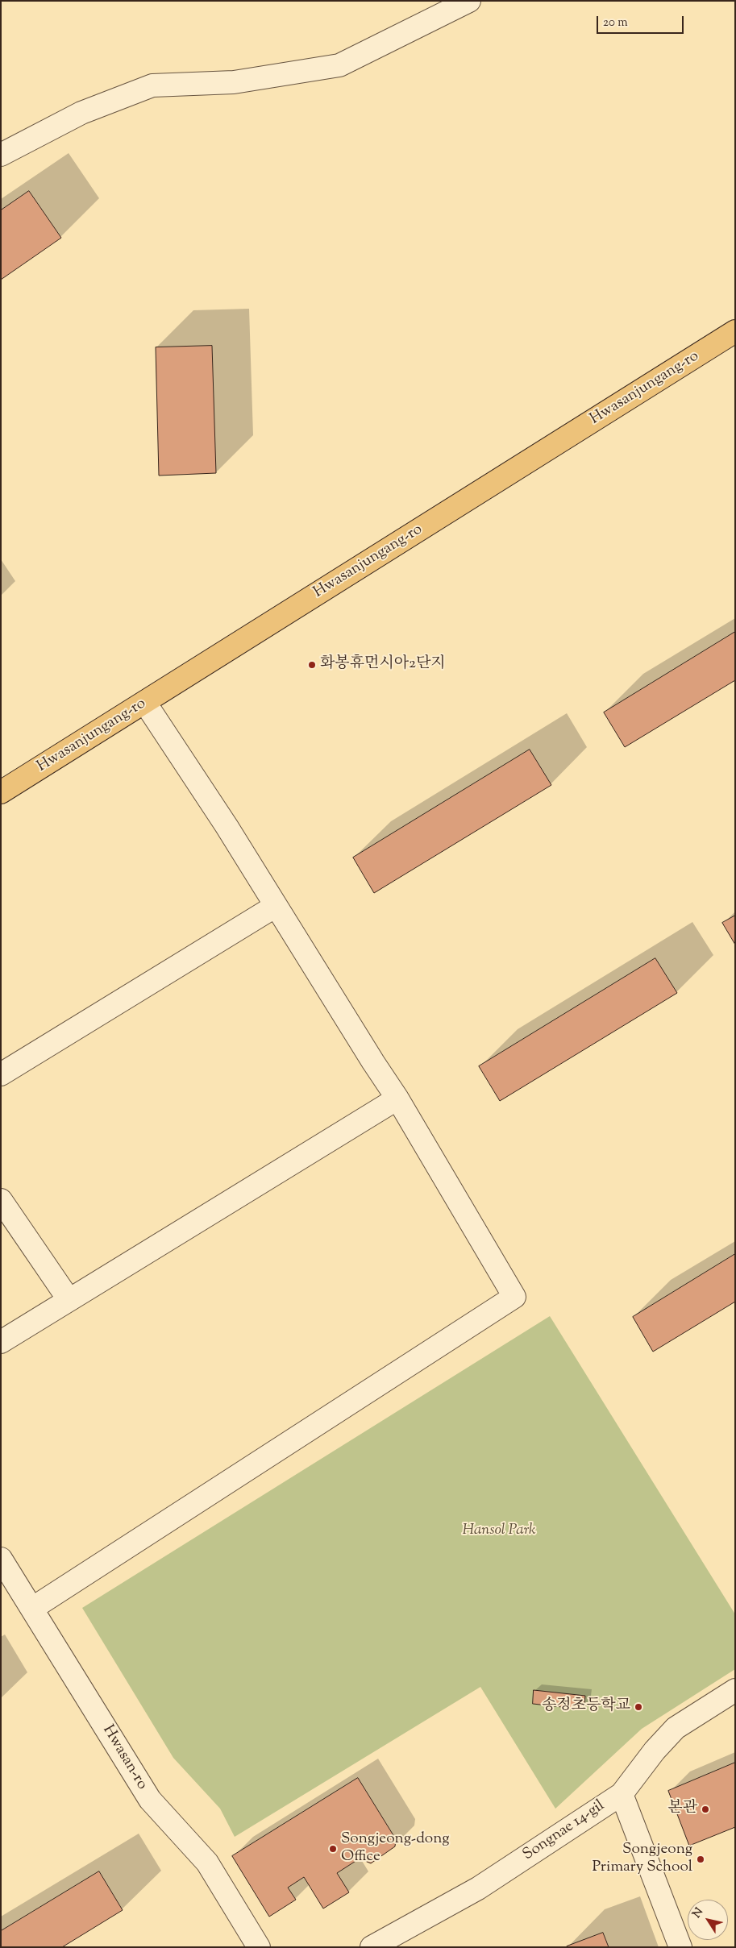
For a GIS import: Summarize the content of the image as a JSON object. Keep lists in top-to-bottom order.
{
  "streets": {
    "main road": ["Hwasanjungang-ro"],
    "street": ["Hwasan-ro", "Songnae 14-gil"]
  },
  "parks": ["Hansol Park"],
  "places": [
    "화봉휴먼시아2단지",
    "송정초등학교",
    "본관",
    "Songjeong-dong Office",
    "Songjeong Primary School"
  ],
  "scale_bar": "20 m",
  "north": "top left"
}
